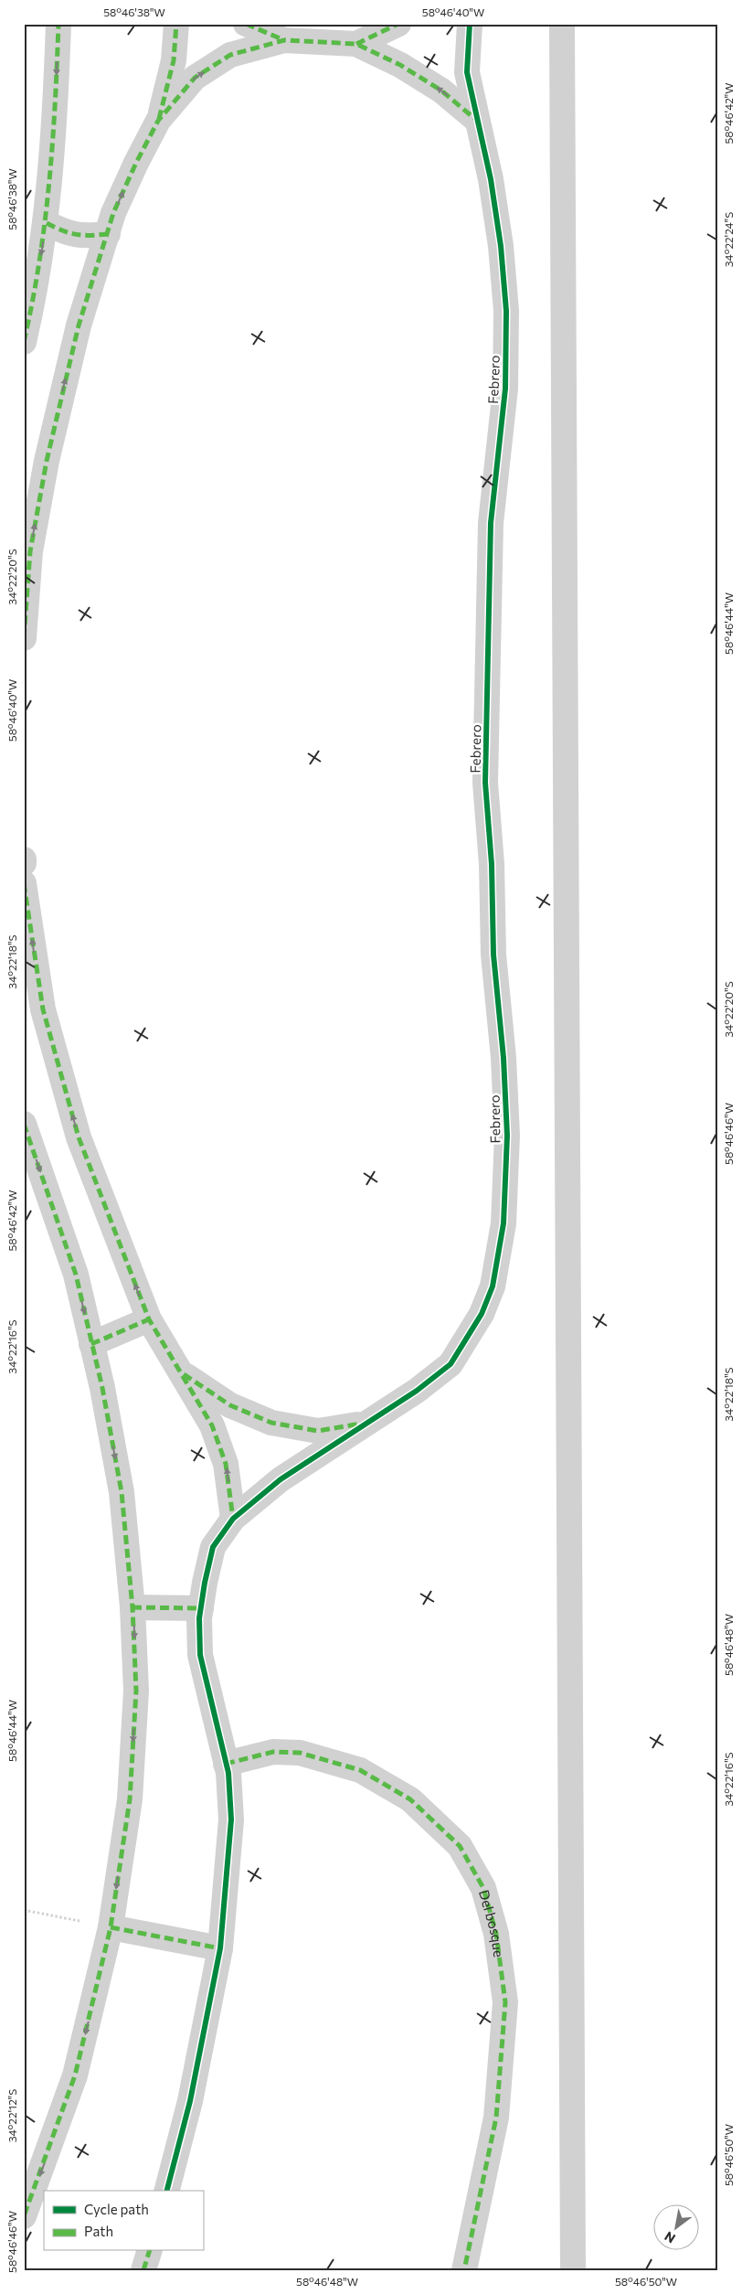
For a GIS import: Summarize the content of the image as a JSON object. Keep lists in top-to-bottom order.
{
  "streets": {
    "street": ["Febrero", "Del bosque"]
  },
  "crossings": [
    ["Febrero", "Del bosque"]
  ],
  "legend": ["Cycle path", "Path"],
  "north": "bottom left",
  "coordinates": [
    "58°46'38\"W",
    "58°46'40\"W",
    "58°46'42\"W",
    "34°22'24\"S",
    "34°22'20\"S",
    "58°46'44\"W",
    "34°22'18\"S",
    "58°46'46\"W",
    "34°22'16\"S",
    "58°46'48\"W",
    "34°22'12\"S",
    "58°46'50\"W"
  ]
}
